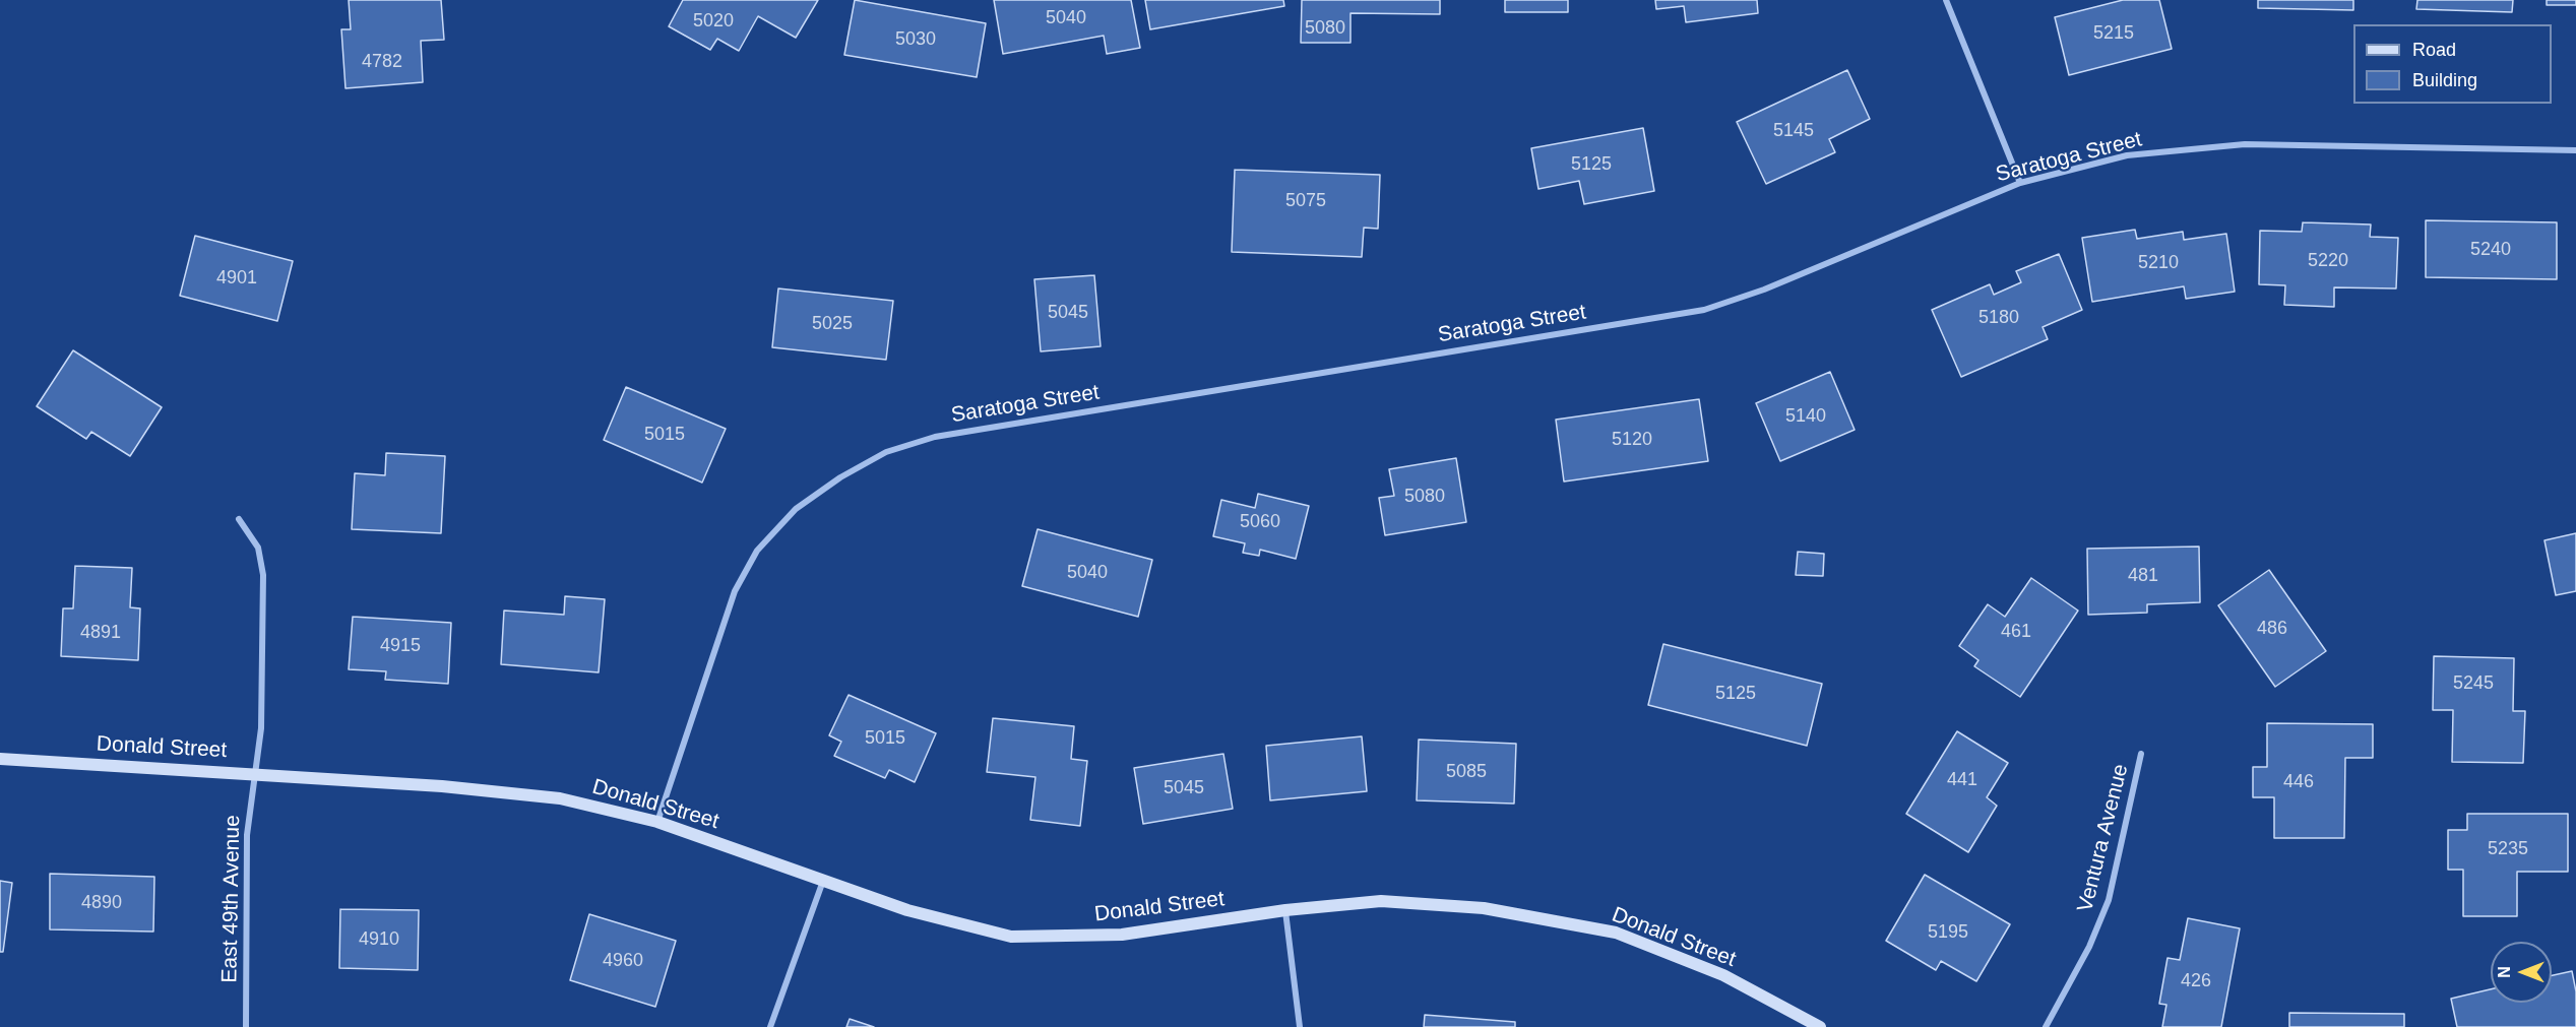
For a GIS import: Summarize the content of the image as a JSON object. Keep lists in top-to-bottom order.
{
  "streets": {
    "street": [
      "Saratoga Street",
      "Donald Street",
      "Ventura Avenue",
      "East 49th Avenue"
    ]
  },
  "crossings": [
    ["Saratoga Street", "Donald Street"],
    ["Donald Street", "East 49th Avenue"]
  ],
  "house_numbers": [
    "5040",
    "5020",
    "5080",
    "5215",
    "5030",
    "4782",
    "5145",
    "5125",
    "5075",
    "5240",
    "5220",
    "5210",
    "4901",
    "5045",
    "5180",
    "5025",
    "5140",
    "5015",
    "5120",
    "5080",
    "5060",
    "5040",
    "481",
    "486",
    "461",
    "4891",
    "4915",
    "5245",
    "5125",
    "5015",
    "5085",
    "441",
    "446",
    "5045",
    "5235",
    "4890",
    "5195",
    "4910",
    "4960",
    "426"
  ],
  "legend": ["Road", "Building"],
  "north": "left"
}
